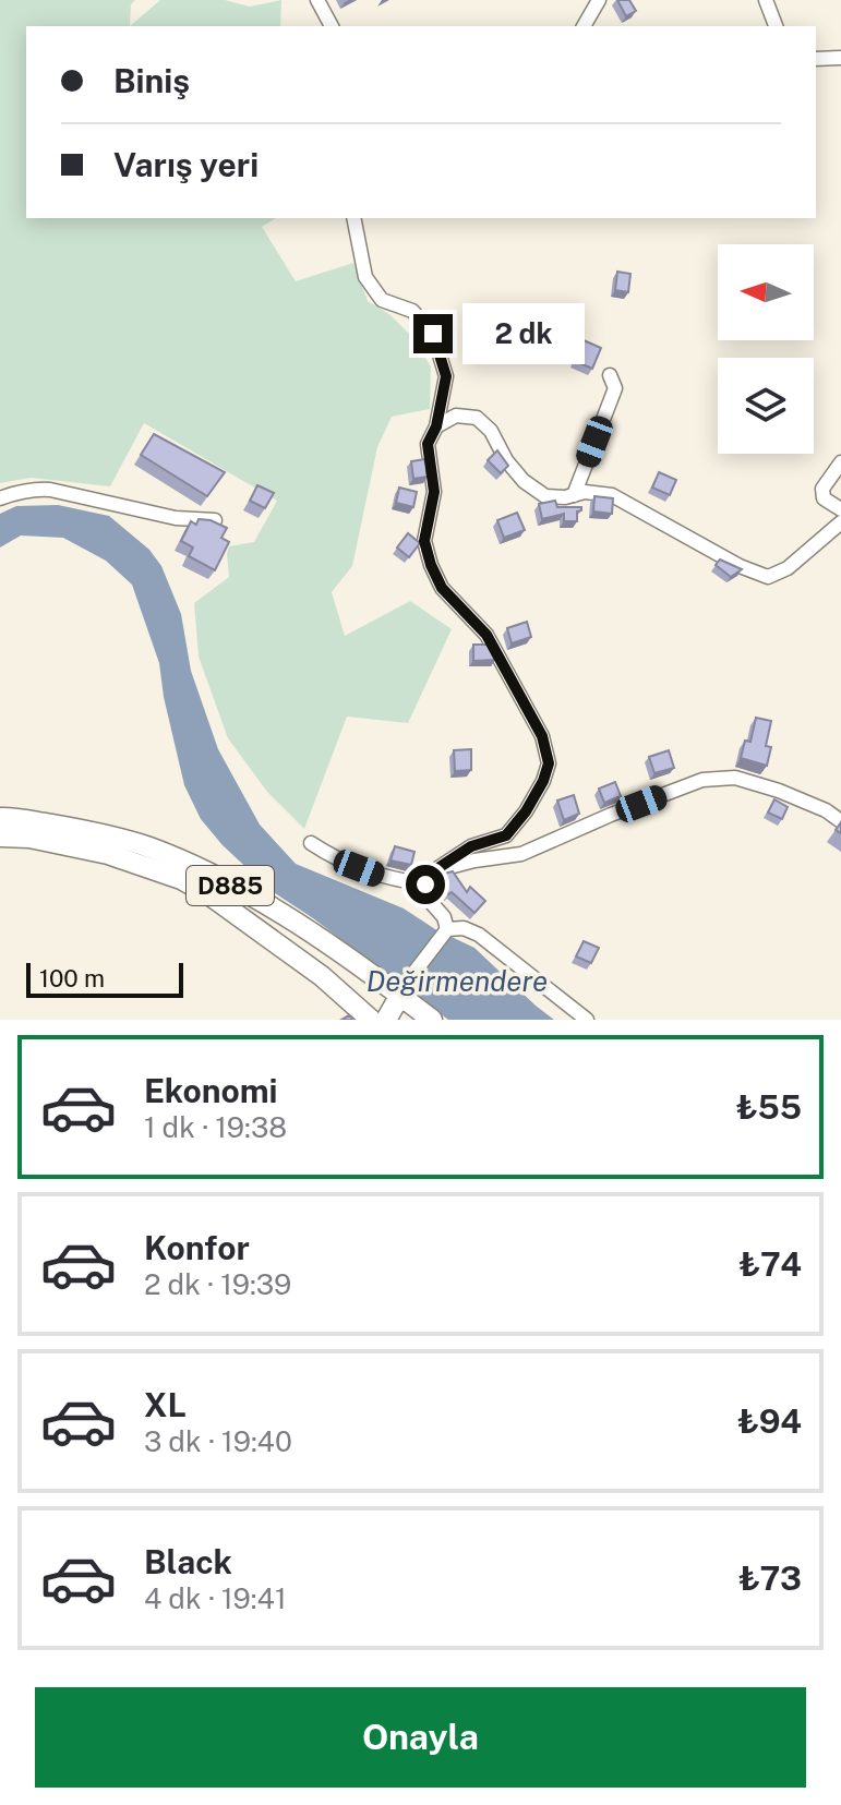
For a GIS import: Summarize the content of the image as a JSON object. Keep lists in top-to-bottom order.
{
  "streets": {
    "highway": ["D885"]
  },
  "water": ["Değirmendere"],
  "scale_bar": "100 m",
  "north": "left",
  "page": {
    "banner": ["Biniş", "Varış yeri"],
    "bubble": "2 dk",
    "scale": "100 m",
    "list": [
      {
        "name": "Ekonomi",
        "note": "1 dk · 19:38",
        "value": "₺55"
      },
      {
        "name": "Konfor",
        "note": "2 dk · 19:39",
        "value": "₺74"
      },
      {
        "name": "XL",
        "note": "3 dk · 19:40",
        "value": "₺94"
      },
      {
        "name": "Black",
        "note": "4 dk · 19:41",
        "value": "₺73"
      }
    ],
    "buttons": "Onayla"
  }
}
